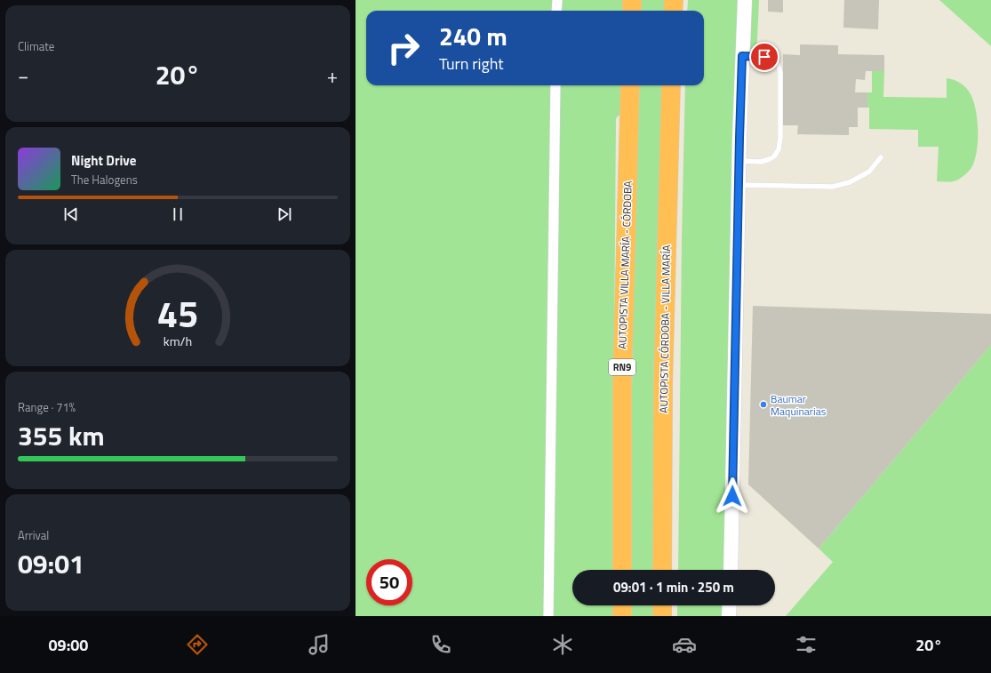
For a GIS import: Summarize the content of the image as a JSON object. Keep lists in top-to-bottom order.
{
  "streets": {
    "highway": ["AUTOPISTA VILLA MARÍA - CÓRDOBA", "AUTOPISTA CÓRDOBA - VILLA MARÍA", "RN9"]
  },
  "places": ["Baumar Maquinarias"],
  "page": {
    "tile": [
      "Climate",
      ["Range · 71%", "355 km"],
      ["Arrival", "09:01"]
    ],
    "turn": ["240 m", "Turn right"],
    "heat": ["−", "20°", "+"],
    "song": ["Night Drive", "The Halogens"],
    "limit": "50",
    "trip": "09:01 · 1 min · 250 m",
    "tabs": ["09:00", "20°"],
    "gauge": ["45", "km/h"]
  }
}
